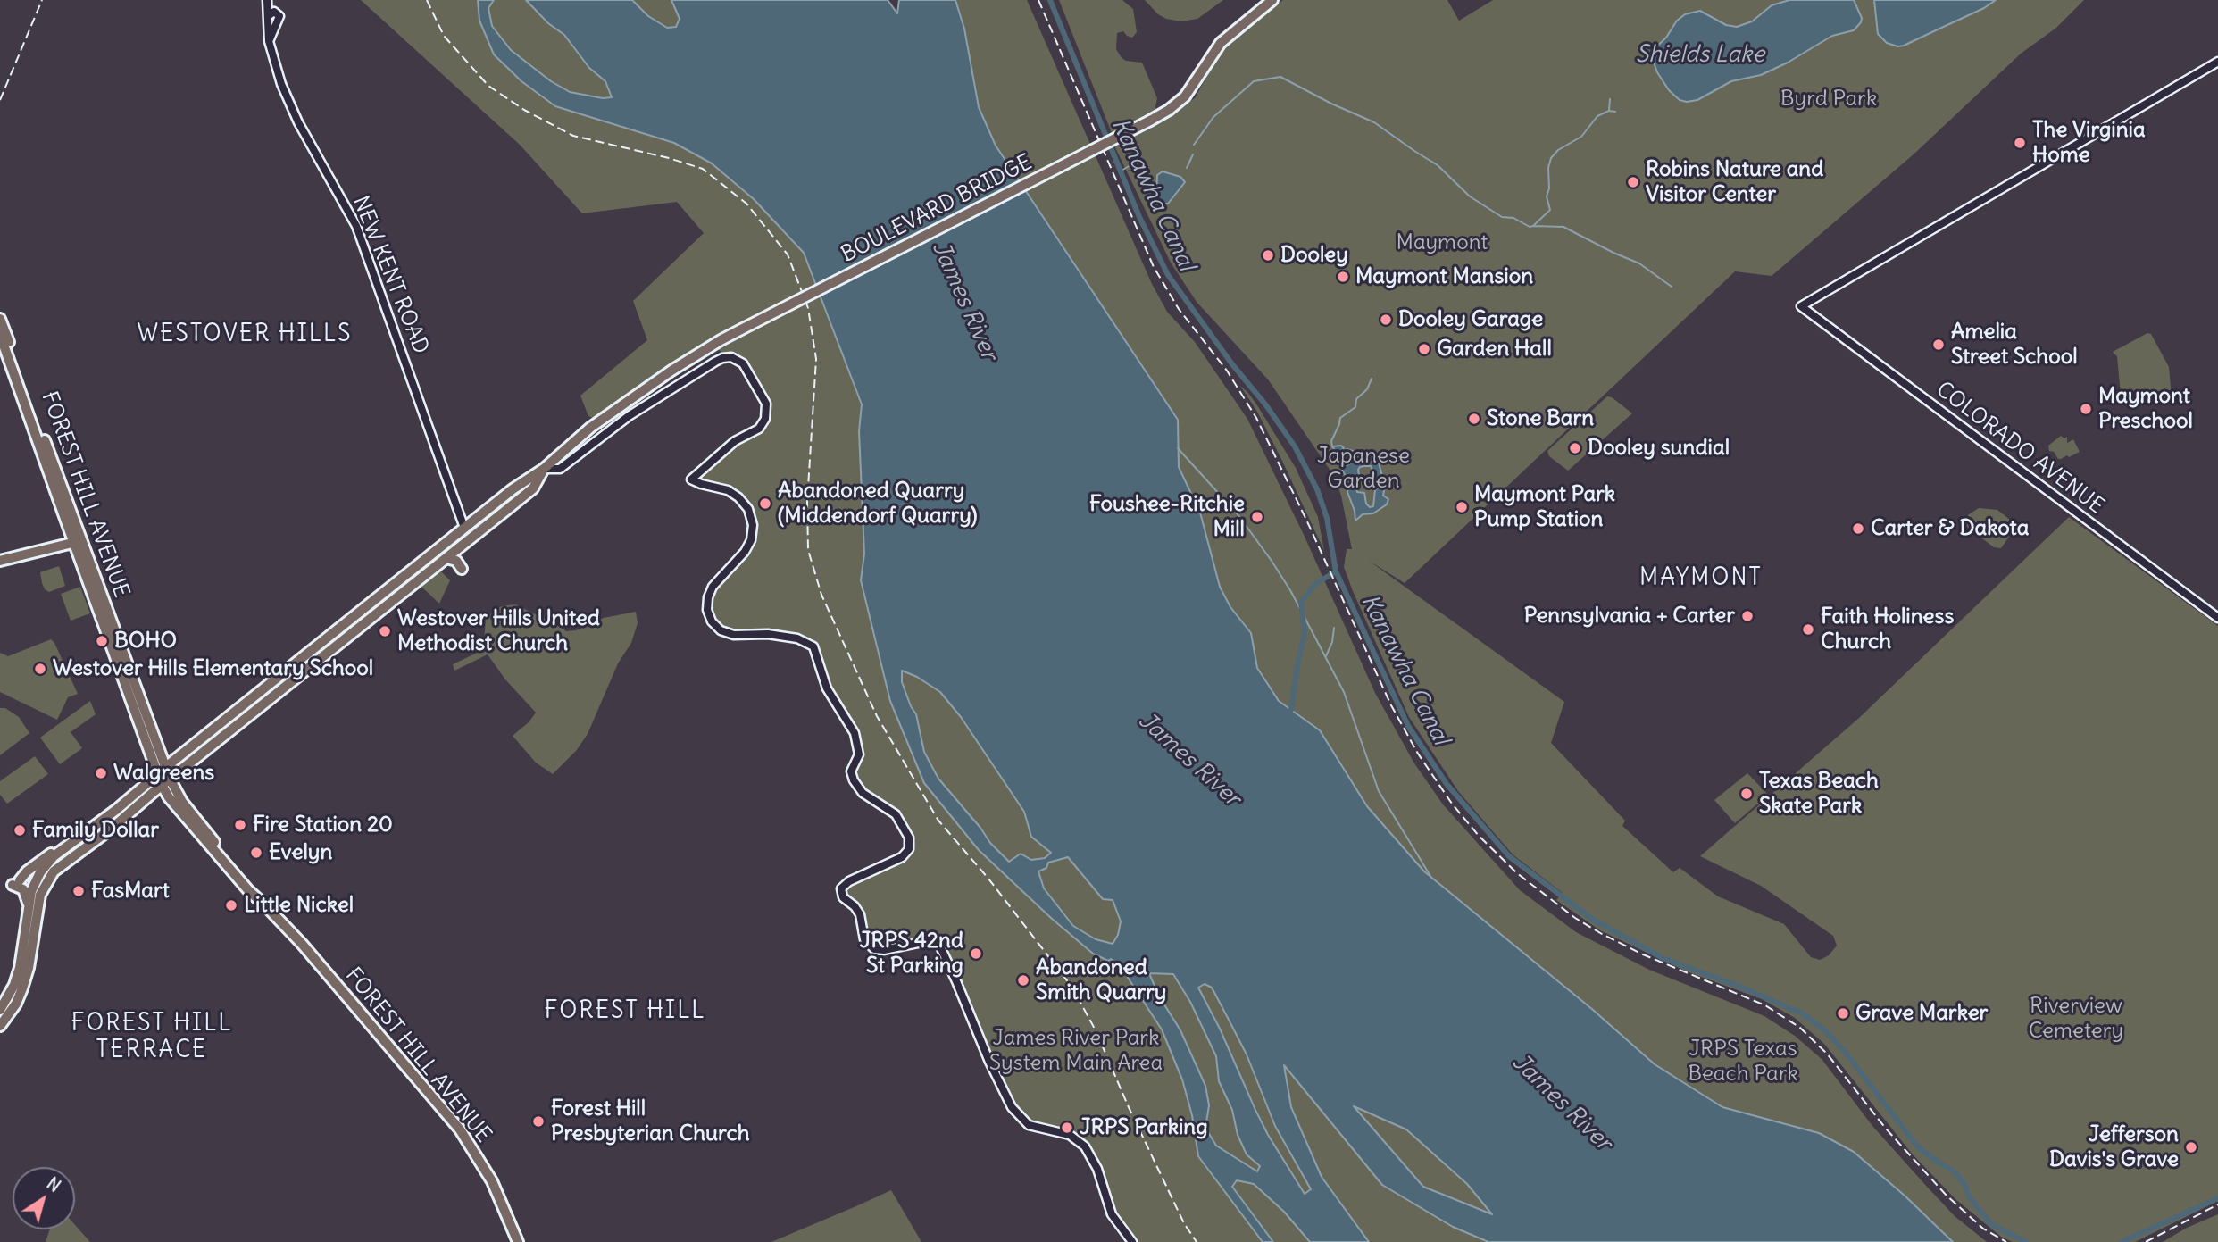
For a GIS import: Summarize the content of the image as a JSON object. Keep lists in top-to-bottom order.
{
  "streets": {
    "main road": ["BOULEVARD BRIDGE", "FOREST HILL AVENUE"],
    "street": ["NEW KENT ROAD", "COLORADO AVENUE"]
  },
  "districts": [
    "WESTOVER HILLS",
    "MAYMONT",
    "FOREST HILL",
    "FOREST HILL TERRACE"
  ],
  "water": ["Shields Lake", "Kanawha Canal", "James River"],
  "parks": [
    "Byrd Park",
    "Maymont",
    "Japanese Garden",
    "Riverview Cemetery",
    "James River Park System Main Area",
    "JRPS Texas Beach Park"
  ],
  "places": [
    "The Virginia Home",
    "Robins Nature and Visitor Center",
    "Dooley",
    "Maymont Mansion",
    "Dooley Garage",
    "Amelia Street School",
    "Garden Hall",
    "Maymont Preschool",
    "Stone Barn",
    "Dooley sundial",
    "Abandoned Quarry (Middendorf Quarry)",
    "Maymont Park Pump Station",
    "Foushee-Ritchie Mill",
    "Carter & Dakota",
    "Pennsylvania + Carter",
    "Faith Holiness Church",
    "Westover Hills United Methodist Church",
    "BOHO",
    "Westover Hills Elementary School",
    "Walgreens",
    "Texas Beach Skate Park",
    "Fire Station 20",
    "Family Dollar",
    "Evelyn",
    "FasMart",
    "Little Nickel",
    "JRPS 42nd St Parking",
    "Abandoned Smith Quarry",
    "Grave Marker",
    "Forest Hill Presbyterian Church",
    "JRPS Parking",
    "Jefferson Davis's Grave"
  ],
  "north": "top right"
}
